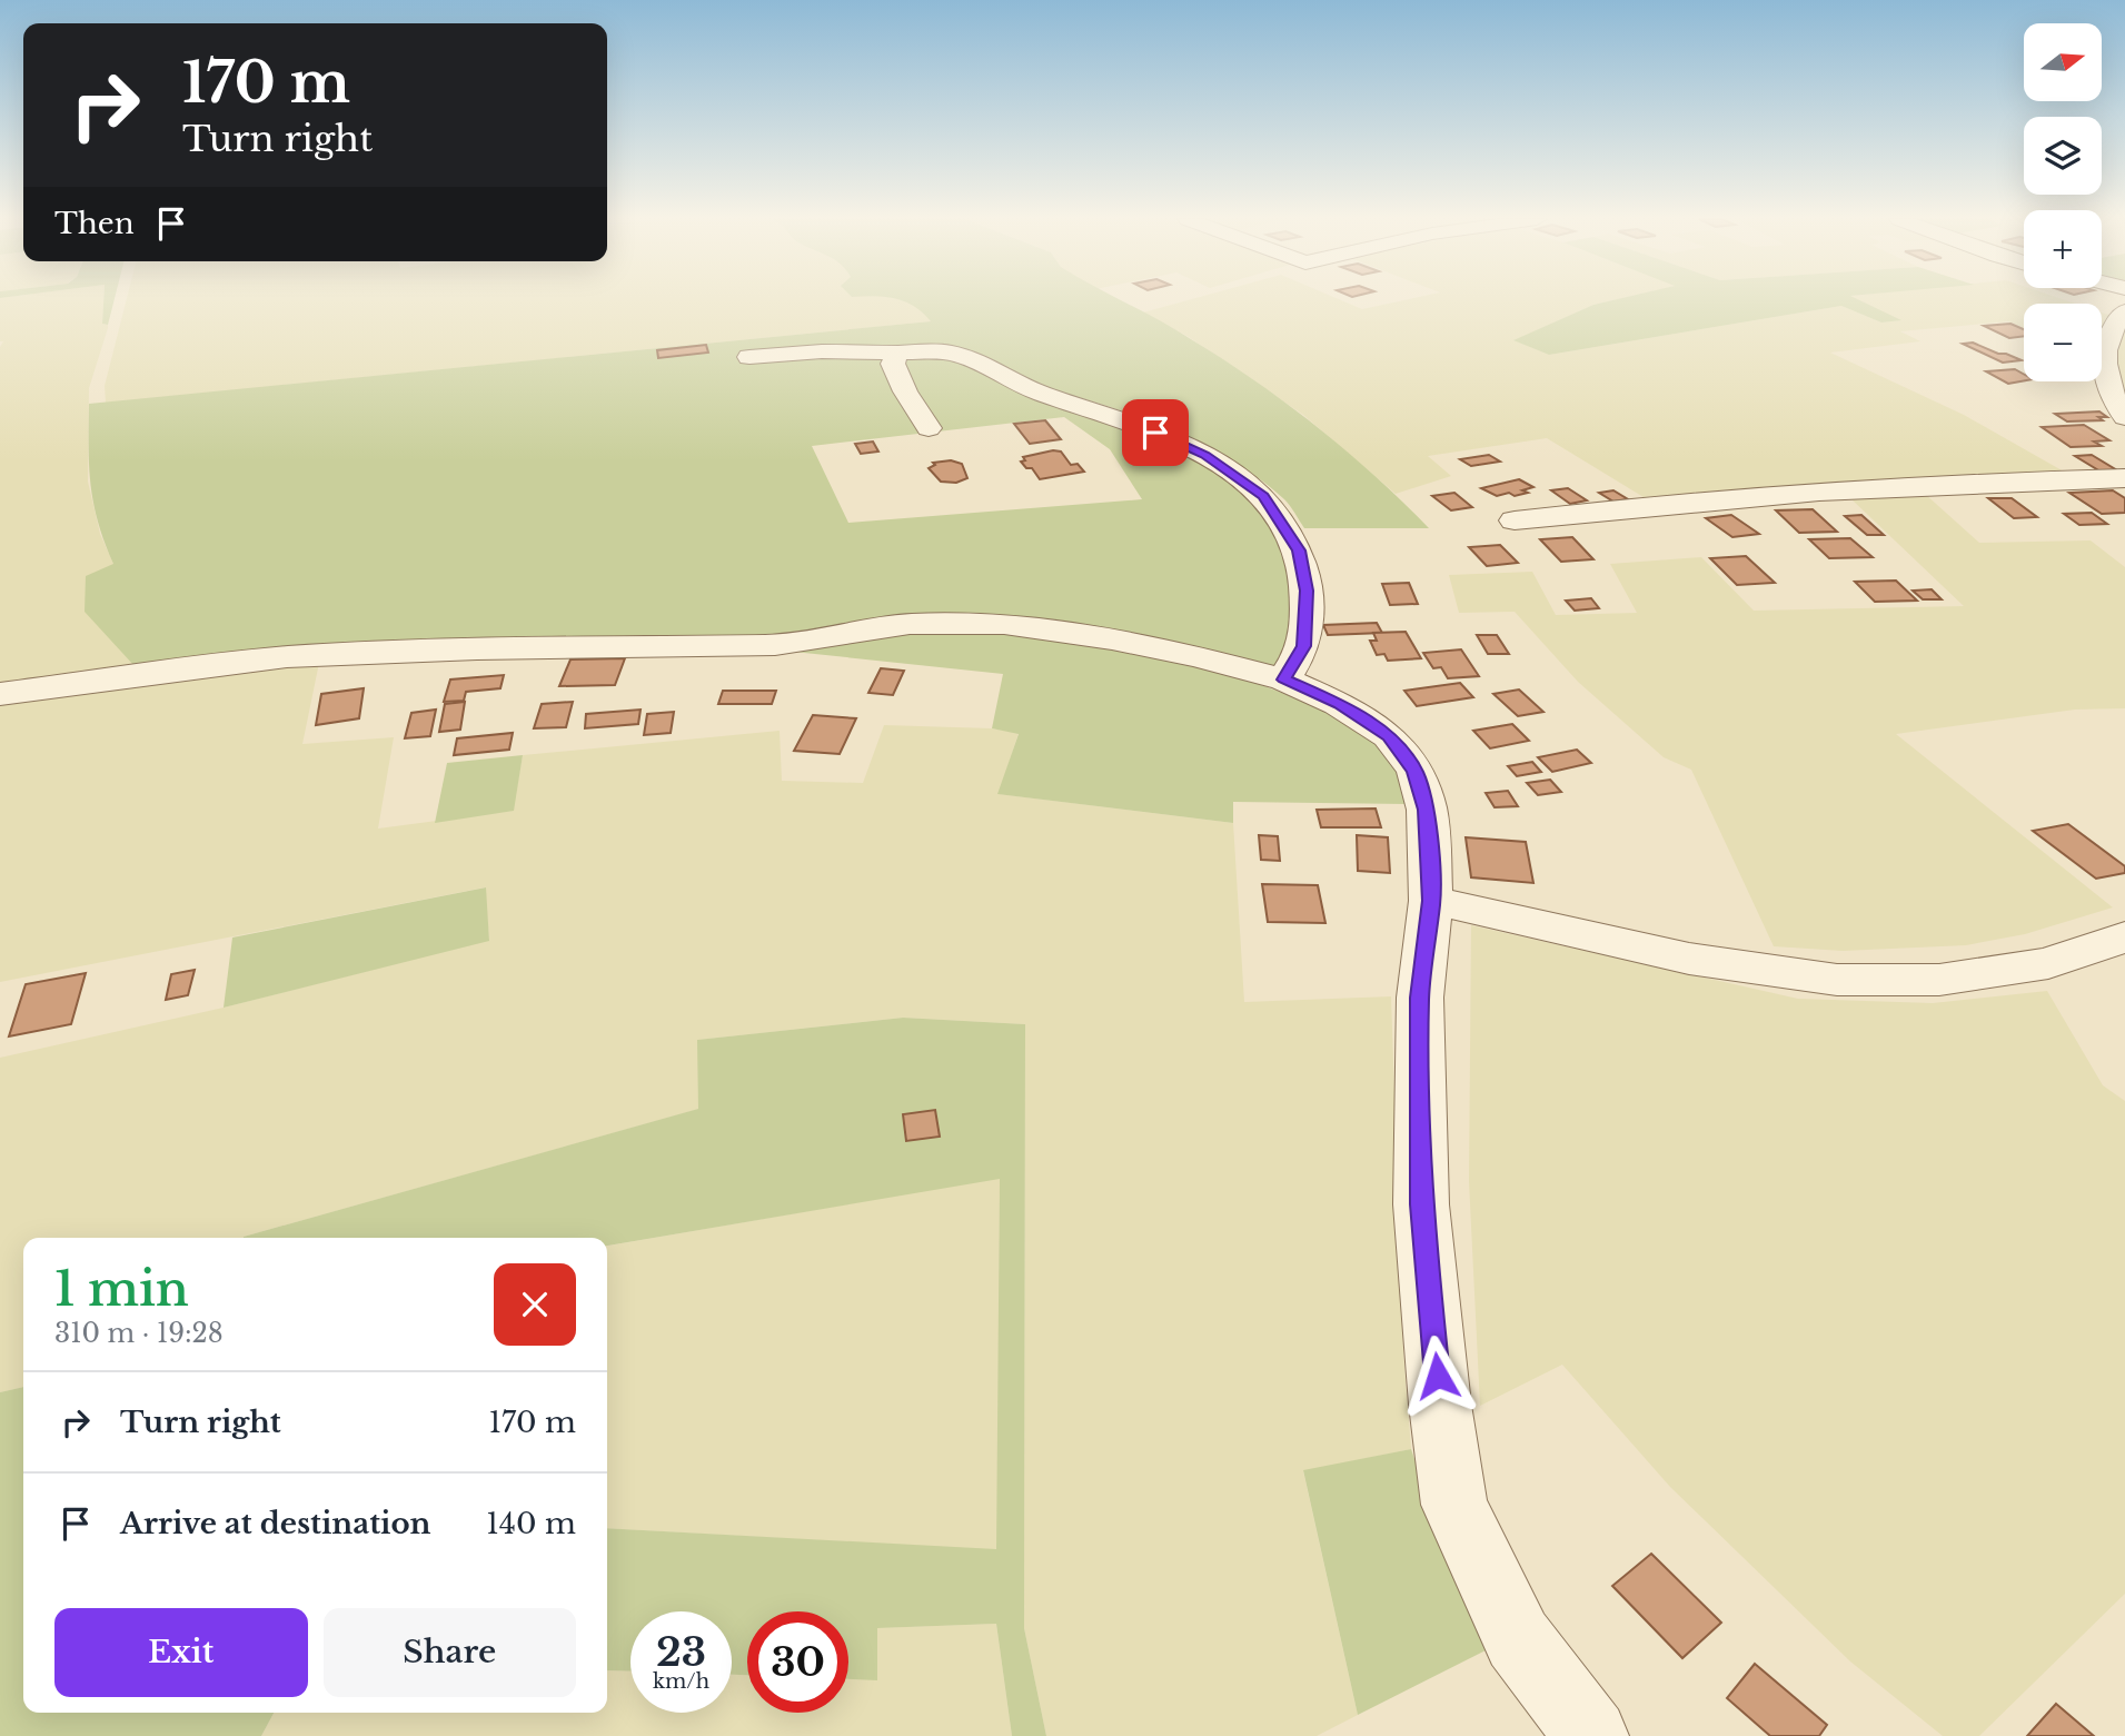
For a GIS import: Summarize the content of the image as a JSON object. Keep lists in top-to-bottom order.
{
  "north": "right",
  "page": {
    "map_buttons": ["+", "−"],
    "turn": ["170 m", "Turn right"],
    "then": "Then",
    "heading": ["1 min", "310 m · 19:28"],
    "list": [
      {
        "name": "Turn right",
        "value": "170 m"
      },
      {
        "name": "Arrive at destination",
        "value": "140 m"
      }
    ],
    "buttons": ["Exit", "Share"],
    "speed": "23 km/h",
    "limit": "30"
  }
}
